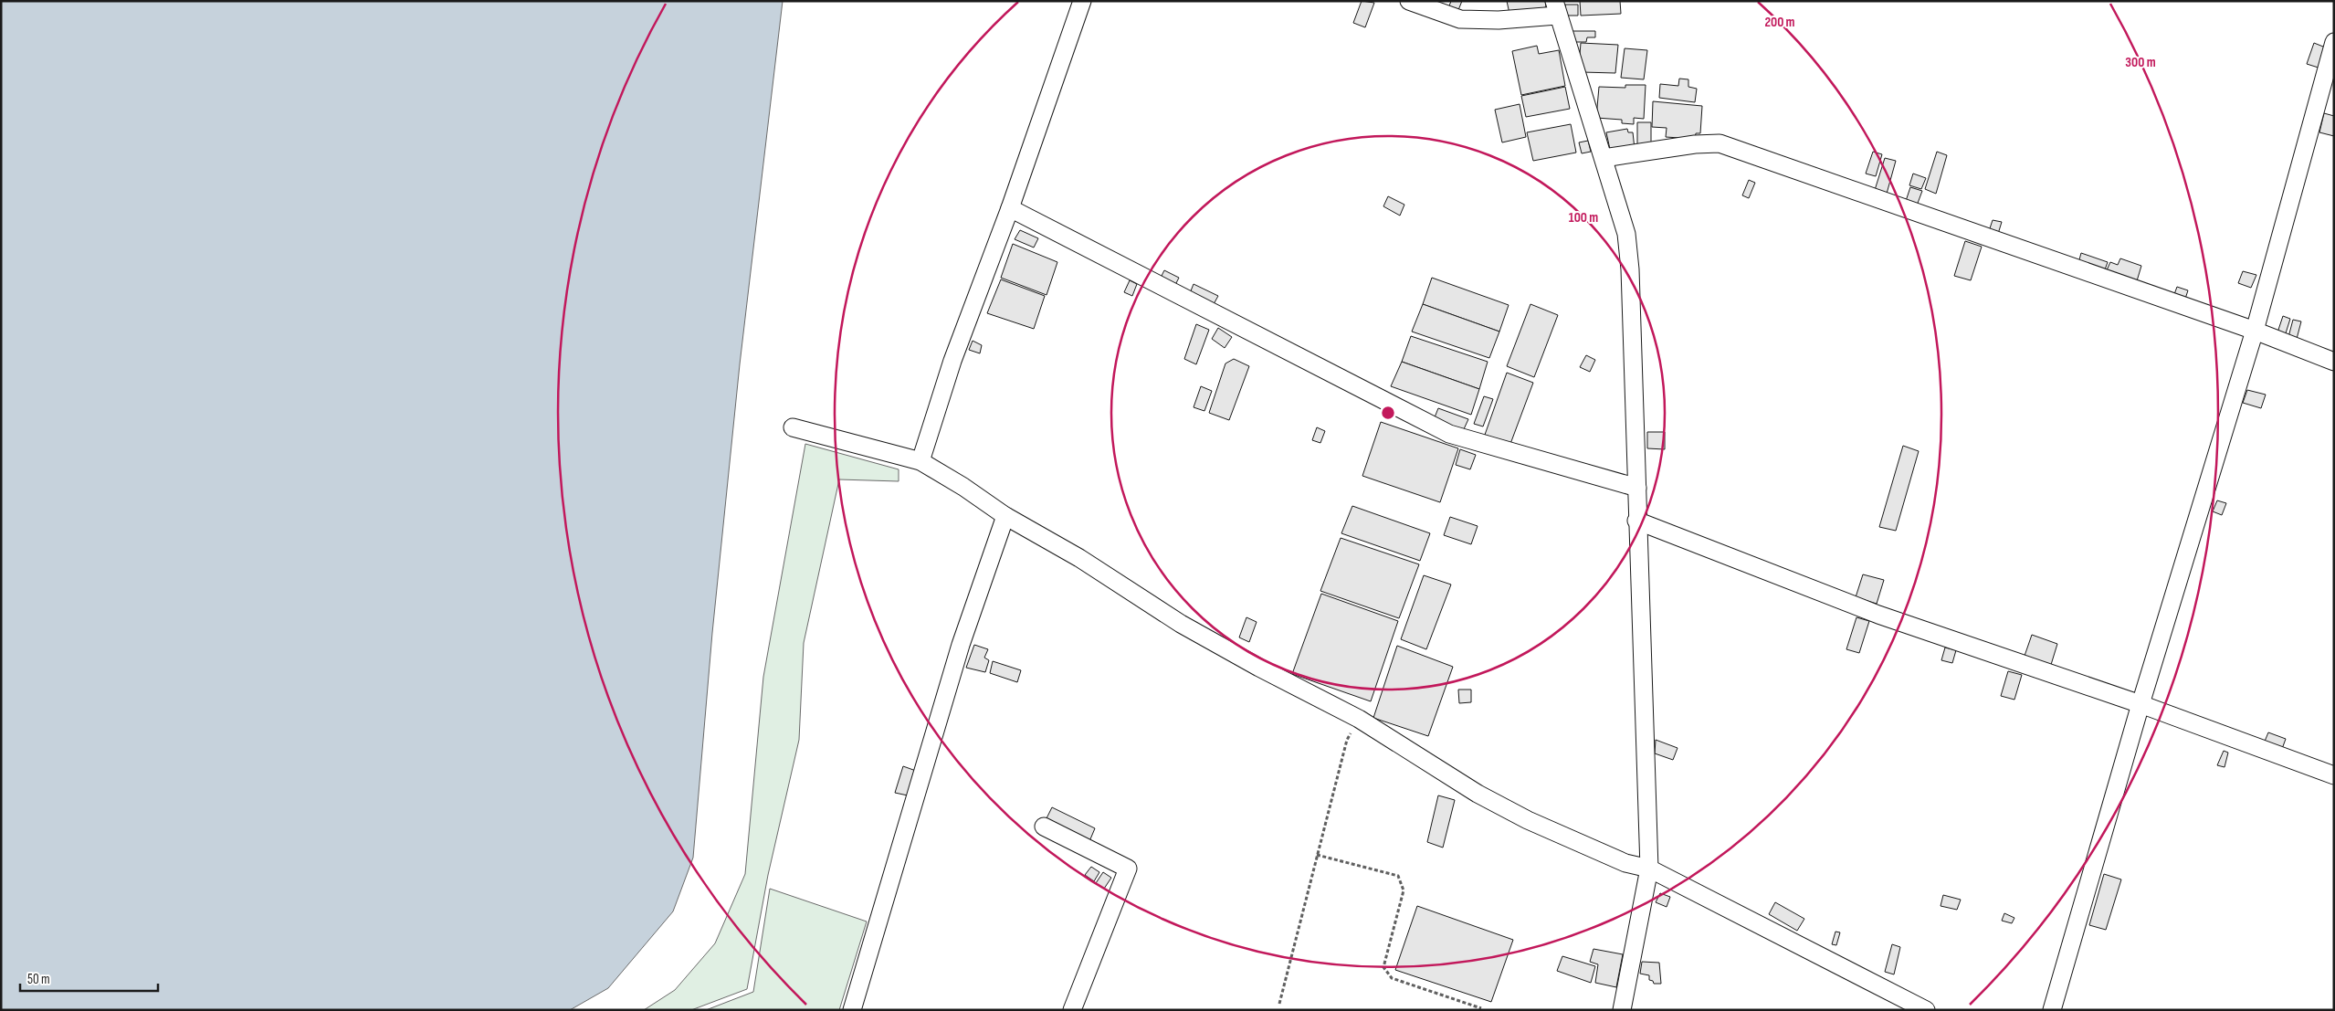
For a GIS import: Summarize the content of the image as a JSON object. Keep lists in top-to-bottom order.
{
  "scale_bar": "50 m",
  "rings": ["200 m", "300 m", "100 m"]
}
